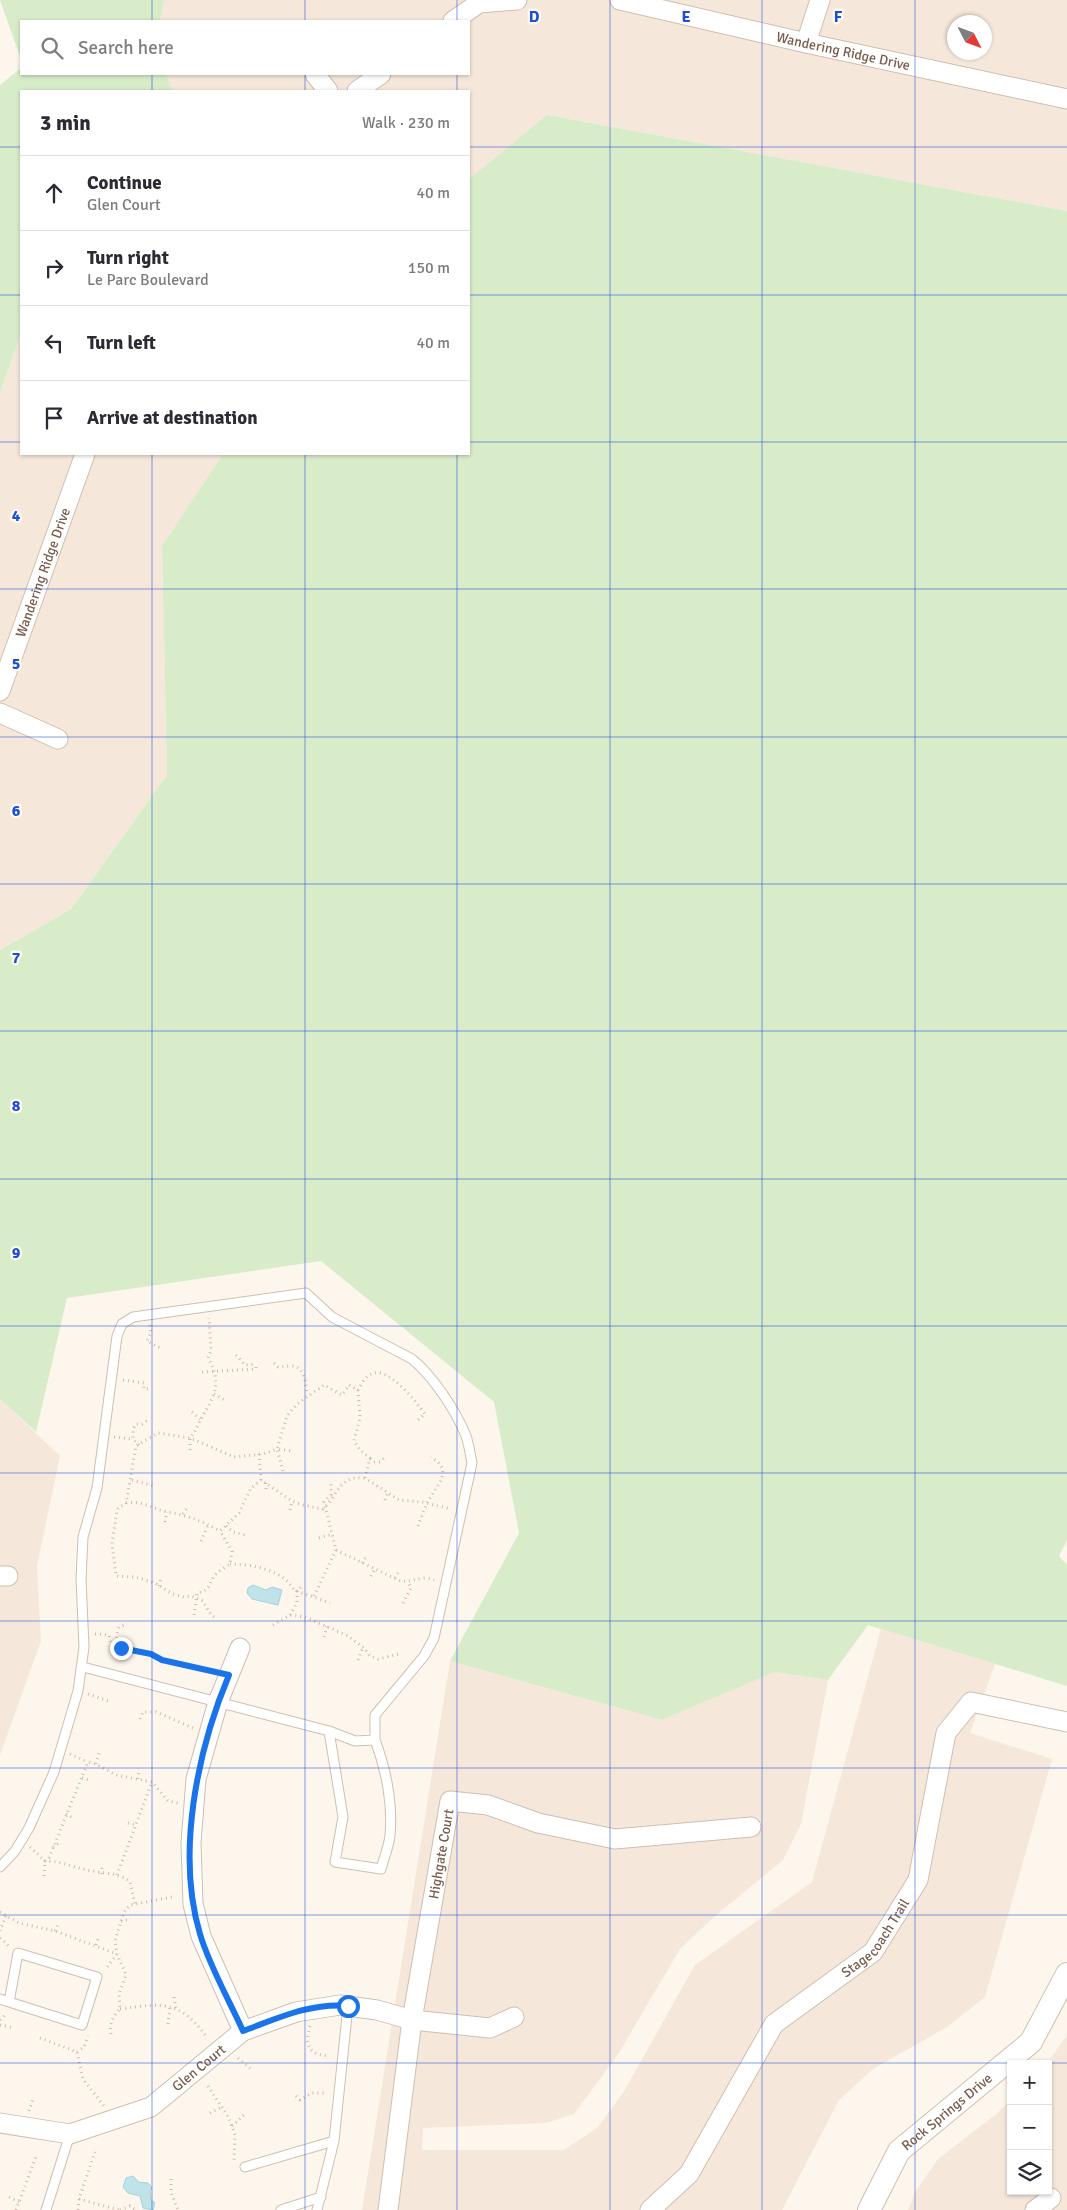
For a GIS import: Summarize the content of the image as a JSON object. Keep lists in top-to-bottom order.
{
  "streets": {
    "street": [
      "Wandering Ridge Drive",
      "Highgate Court",
      "Stagecoach Trail",
      "Glen Court",
      "Rock Springs Drive"
    ]
  },
  "crossings": [
    ["Highgate Court", "Glen Court"]
  ],
  "north": "bottom right",
  "page": {
    "search": "Search here",
    "heading": ["3 min", "Walk · 230 m"],
    "list": [
      ["Continue", "Glen Court", "40 m"],
      ["Turn right", "Le Parc Boulevard", "150 m"],
      ["Turn left", "40 m"],
      "Arrive at destination"
    ],
    "map_buttons": ["+", "−"]
  },
  "grid": {
    "columns": ["D", "E", "F"],
    "rows": [
      "4",
      "5",
      "6",
      "7",
      "8",
      "9"
    ]
  }
}
